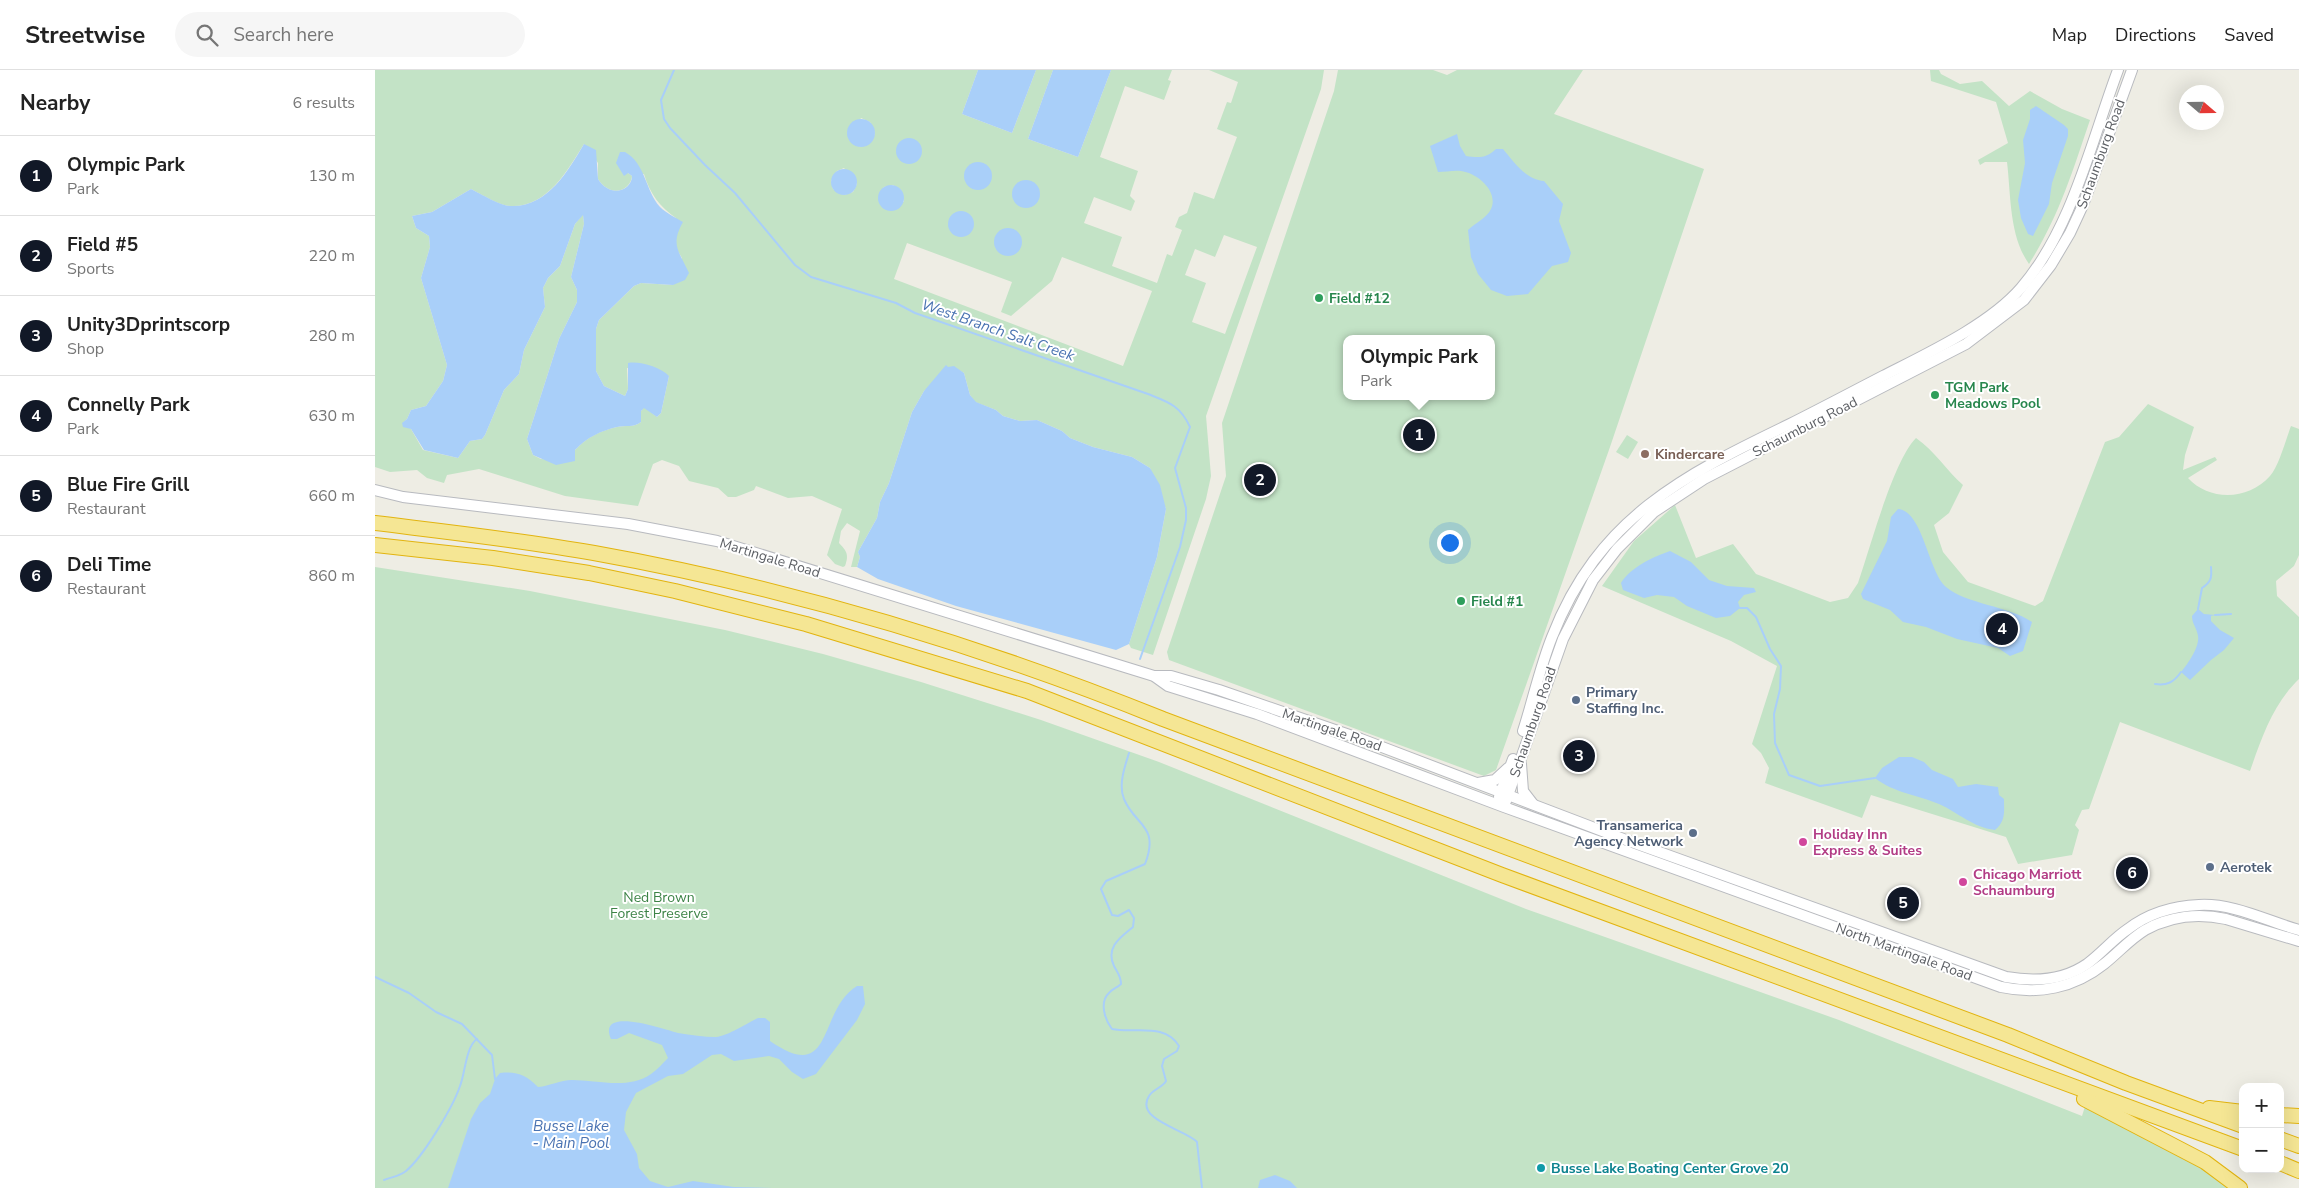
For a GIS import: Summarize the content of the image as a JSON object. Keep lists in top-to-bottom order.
{
  "streets": {
    "street": ["Schaumburg Road", "Martingale Road", "North Martingale Road"]
  },
  "crossings": [
    ["Schaumburg Road", "Martingale Road"],
    ["Schaumburg Road", "North Martingale Road"],
    ["Martingale Road", "North Martingale Road"]
  ],
  "water": ["West Branch Salt Creek", "Busse Lake - Main Pool"],
  "parks": ["Ned Brown Forest Preserve"],
  "places": [
    "Field #12",
    "TGM Park Meadows Pool",
    "Kindercare",
    "Field #1",
    "Primary Staffing Inc.",
    "Transamerica Agency Network",
    "Holiday Inn Express & Suites",
    "Aerotek",
    "Chicago Marriott Schaumburg",
    "Busse Lake Boating Center Grove 20"
  ],
  "north": "right",
  "page": {
    "header": "Streetwise",
    "search": "Search here",
    "nav": ["Map", "Directions", "Saved"],
    "heading": ["Nearby", "6 results"],
    "list": [
      {
        "mark": "1",
        "name": "Olympic Park",
        "note": "Park",
        "value": "130 m"
      },
      {
        "mark": "2",
        "name": "Field #5",
        "note": "Sports",
        "value": "220 m"
      },
      {
        "mark": "3",
        "name": "Unity3Dprintscorp",
        "note": "Shop",
        "value": "280 m"
      },
      {
        "mark": "4",
        "name": "Connelly Park",
        "note": "Park",
        "value": "630 m"
      },
      {
        "mark": "5",
        "name": "Blue Fire Grill",
        "note": "Restaurant",
        "value": "660 m"
      },
      {
        "mark": "6",
        "name": "Deli Time",
        "note": "Restaurant",
        "value": "860 m"
      }
    ],
    "popup": ["Olympic Park", "Park"],
    "pins": [
      "1",
      "2",
      "4",
      "3",
      "6",
      "5"
    ],
    "map_buttons": ["+", "−"]
  }
}
